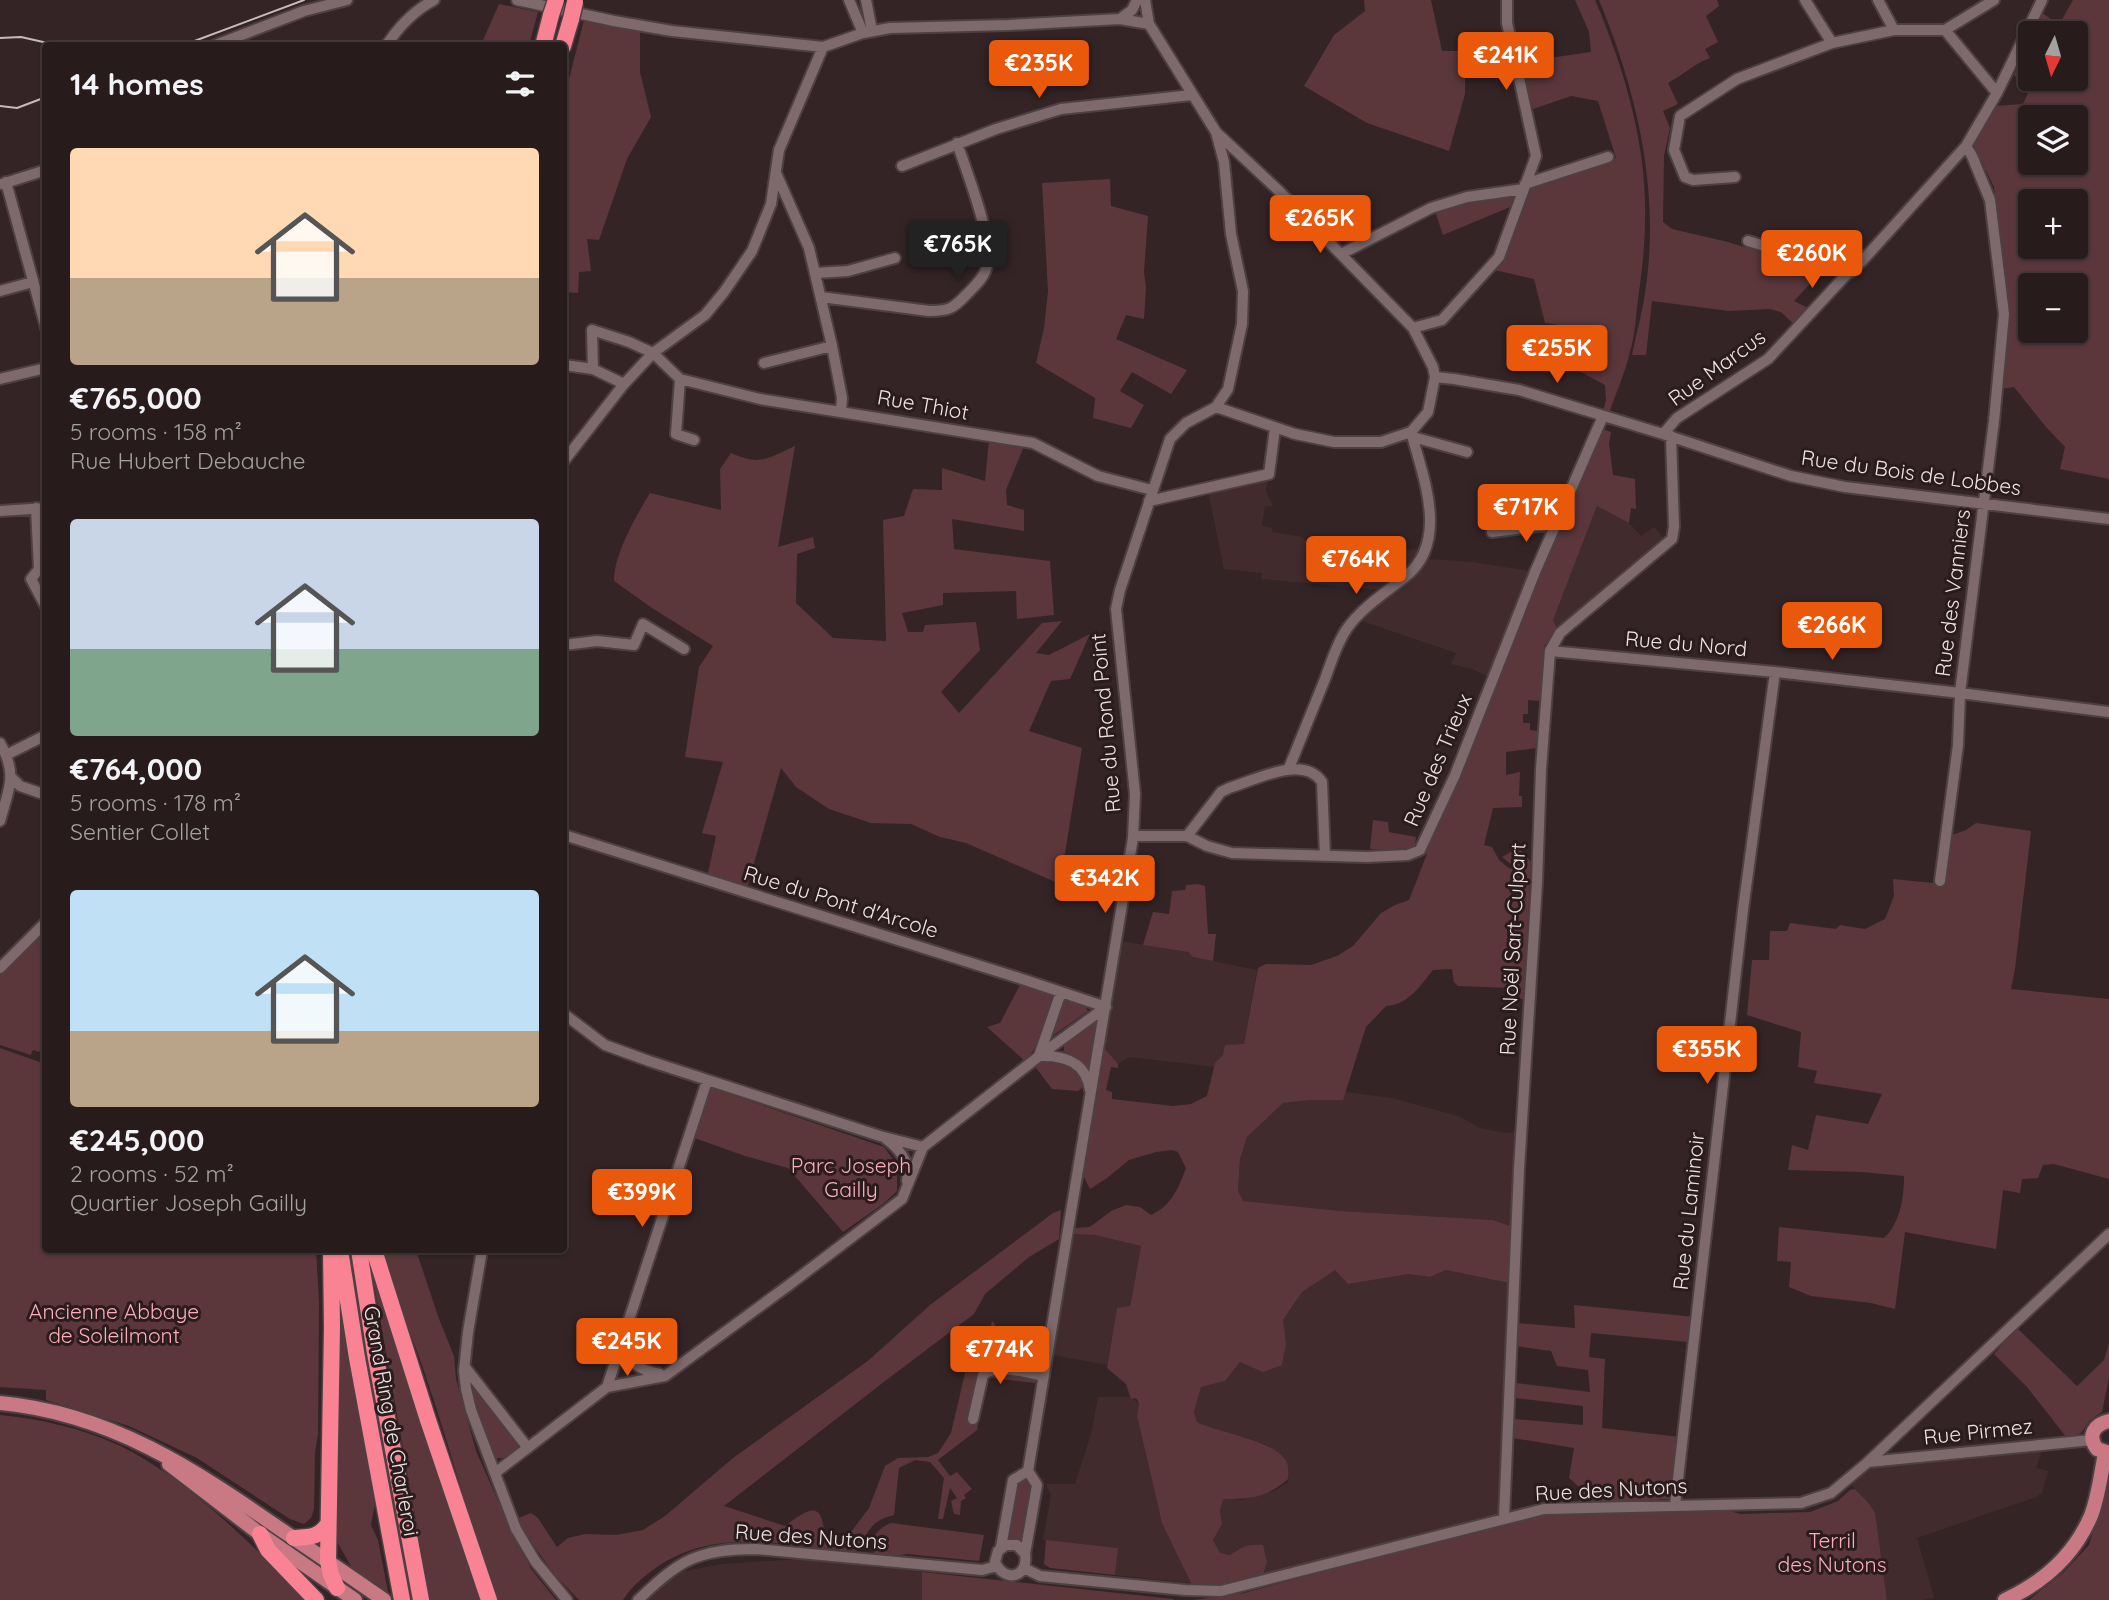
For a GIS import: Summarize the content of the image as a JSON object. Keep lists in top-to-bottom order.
{
  "streets": {
    "highway": ["Grand Ring de Charleroi"],
    "street": [
      "Rue Marcus",
      "Rue Thiot",
      "Rue du Bois de Lobbes",
      "Rue des Vanniers",
      "Rue du Nord",
      "Rue du Rond Point",
      "Rue des Trieux",
      "Rue du Pont d'Arcole",
      "Rue Noël Sart-Culpart",
      "Rue du Laminoir",
      "Rue Pirmez",
      "Rue des Nutons"
    ]
  },
  "crossings": [
    ["Rue Marcus", "Rue du Bois de Lobbes"],
    ["Rue Marcus", "Rue des Vanniers"],
    ["Rue Thiot", "Rue du Rond Point"],
    ["Rue du Bois de Lobbes", "Rue des Vanniers"],
    ["Rue du Bois de Lobbes", "Rue des Trieux"],
    ["Rue des Vanniers", "Rue du Nord"],
    ["Rue du Nord", "Rue Noël Sart-Culpart"],
    ["Rue du Nord", "Rue du Laminoir"],
    ["Rue du Rond Point", "Rue des Trieux"],
    ["Rue du Rond Point", "Rue du Pont d'Arcole"],
    ["Rue du Rond Point", "Rue des Nutons"],
    ["Rue Noël Sart-Culpart", "Rue des Nutons"],
    ["Rue du Laminoir", "Rue des Nutons"],
    ["Rue Pirmez", "Rue des Nutons"]
  ],
  "parks": ["Parc Joseph Gailly", "Ancienne Abbaye de Soleilmont", "Terril des Nutons"],
  "north": "bottom",
  "page": {
    "map_buttons": ["+", "−"],
    "price": [
      "€241K",
      "€235K",
      "€265K",
      "€765K",
      "€260K",
      "€255K",
      "€717K",
      "€764K",
      "€266K",
      "€342K",
      "€355K",
      "€399K",
      "€245K",
      "€774K"
    ],
    "heading": "14 homes",
    "list": [
      {
        "name": "€765,000",
        "note": "5 rooms · 158 m² · Rue Hubert Debauche"
      },
      {
        "name": "€764,000",
        "note": "5 rooms · 178 m² · Sentier Collet"
      },
      {
        "name": "€245,000",
        "note": "2 rooms · 52 m² · Quartier Joseph Gailly"
      }
    ]
  }
}
